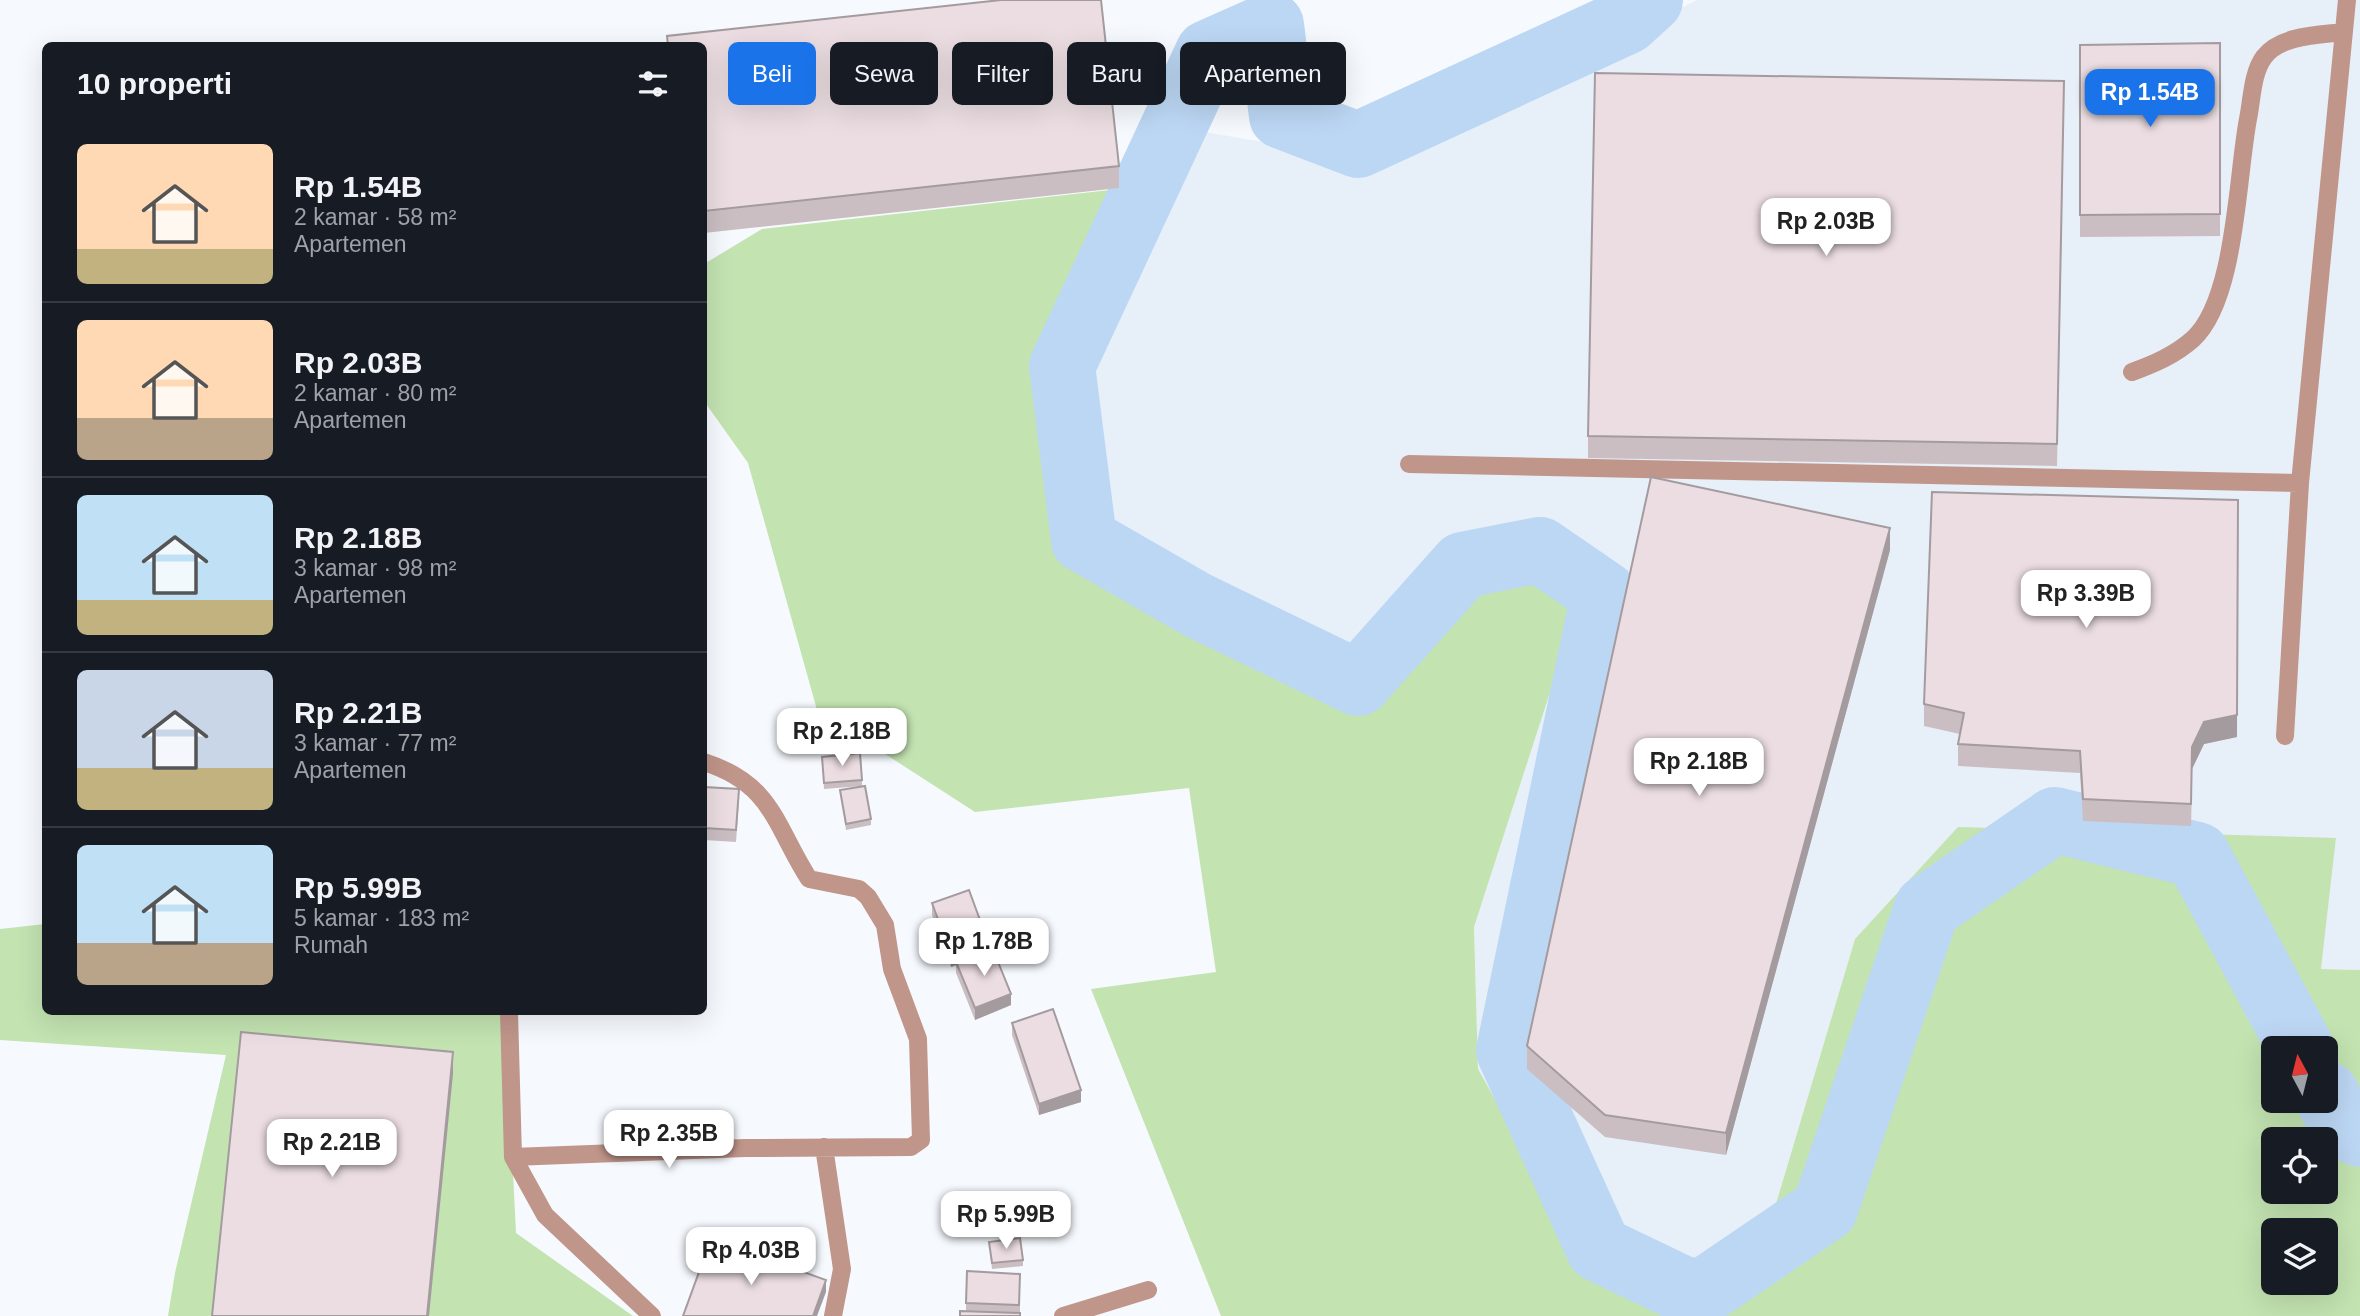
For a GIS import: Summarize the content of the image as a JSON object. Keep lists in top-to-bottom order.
{
  "north": "top",
  "page": {
    "chip": [
      "Beli",
      "Sewa",
      "Filter",
      "Baru",
      "Apartemen"
    ],
    "heading": "10 properti",
    "price": [
      "Rp 1.54B",
      "Rp 2.03B",
      "Rp 3.39B",
      "Rp 2.18B",
      "Rp 2.18B",
      "Rp 1.78B",
      "Rp 2.35B",
      "Rp 2.21B",
      "Rp 5.99B",
      "Rp 4.03B"
    ],
    "list": [
      {
        "name": "Rp 1.54B",
        "note": "2 kamar · 58 m² · Apartemen"
      },
      {
        "name": "Rp 2.03B",
        "note": "2 kamar · 80 m² · Apartemen"
      },
      {
        "name": "Rp 2.18B",
        "note": "3 kamar · 98 m² · Apartemen"
      },
      {
        "name": "Rp 2.21B",
        "note": "3 kamar · 77 m² · Apartemen"
      },
      {
        "name": "Rp 5.99B",
        "note": "5 kamar · 183 m² · Rumah"
      }
    ]
  }
}
